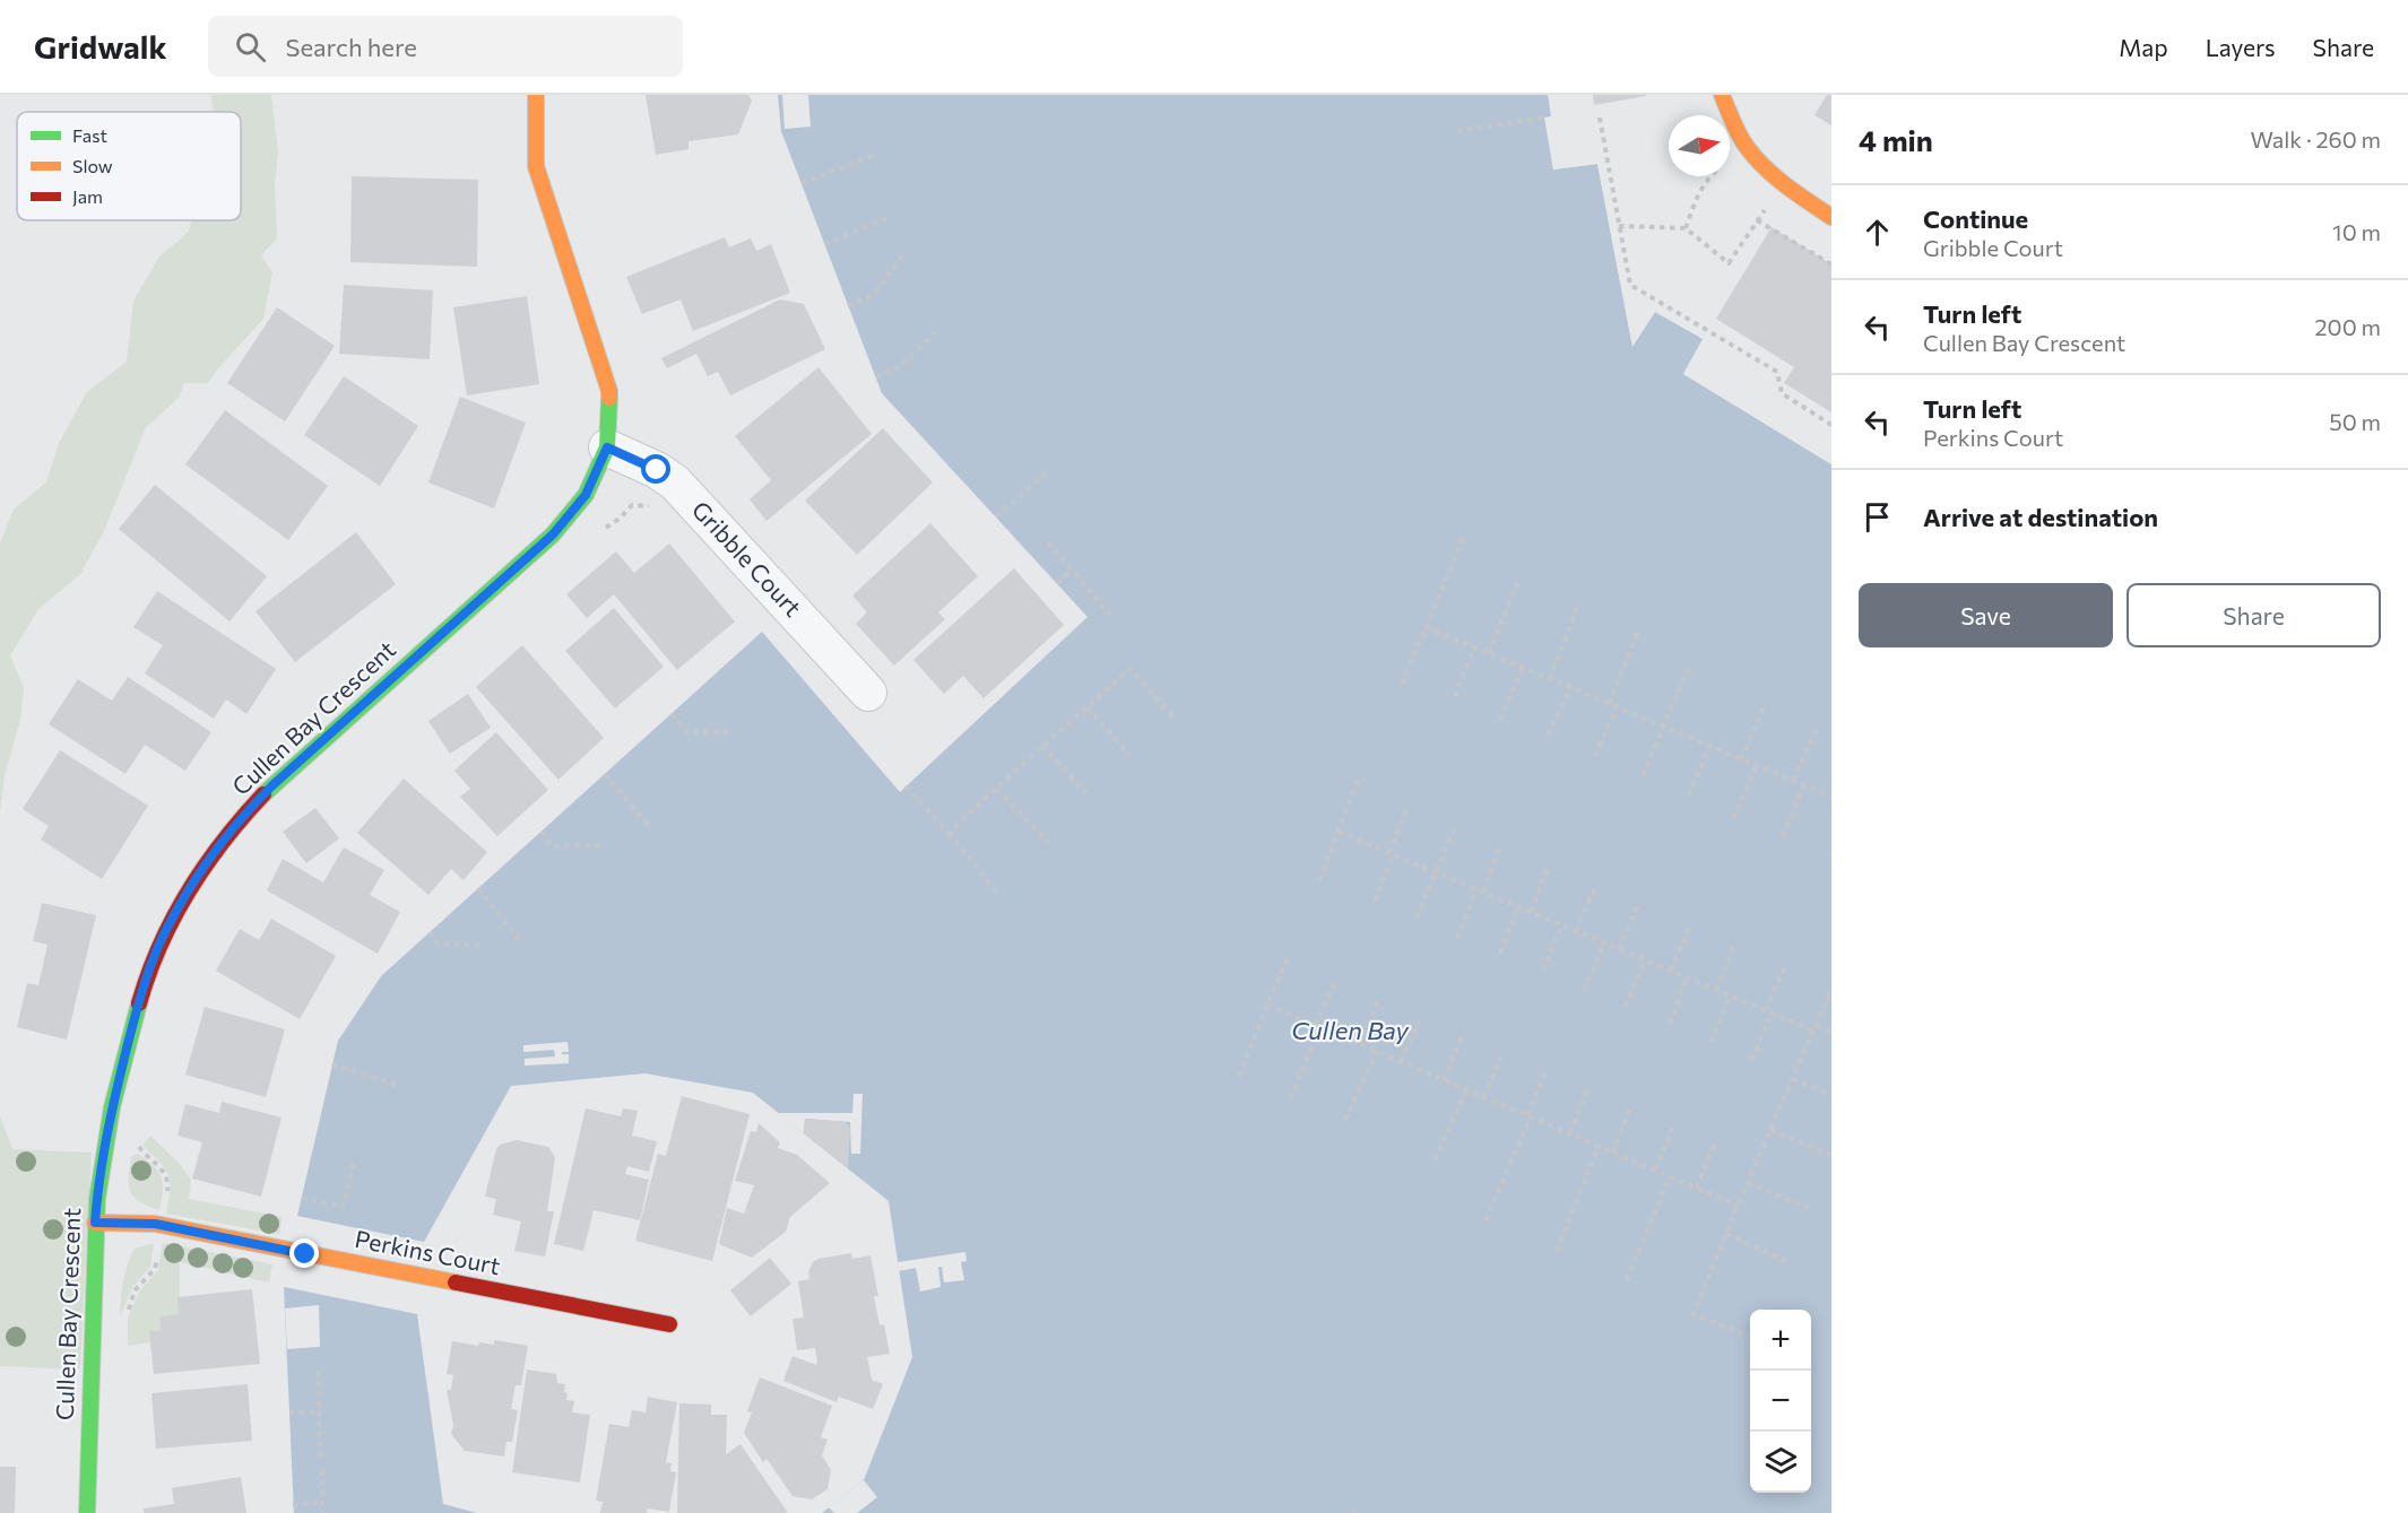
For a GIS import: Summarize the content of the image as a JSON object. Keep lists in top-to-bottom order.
{
  "streets": {
    "street": ["Gribble Court", "Cullen Bay Crescent", "Perkins Court"]
  },
  "crossings": [
    ["Gribble Court", "Cullen Bay Crescent"],
    ["Cullen Bay Crescent", "Perkins Court"]
  ],
  "water": ["Cullen Bay"],
  "legend": ["Fast", "Slow", "Jam"],
  "north": "right",
  "page": {
    "header": "Gridwalk",
    "search": "Search here",
    "nav": ["Map", "Layers", "Share"],
    "heading": ["4 min", "Walk · 260 m"],
    "list": [
      ["Continue", "Gribble Court", "10 m"],
      ["Turn left", "Cullen Bay Crescent", "200 m"],
      ["Turn left", "Perkins Court", "50 m"],
      "Arrive at destination"
    ],
    "buttons": ["Save", "Share"],
    "map_buttons": ["+", "−"]
  }
}
